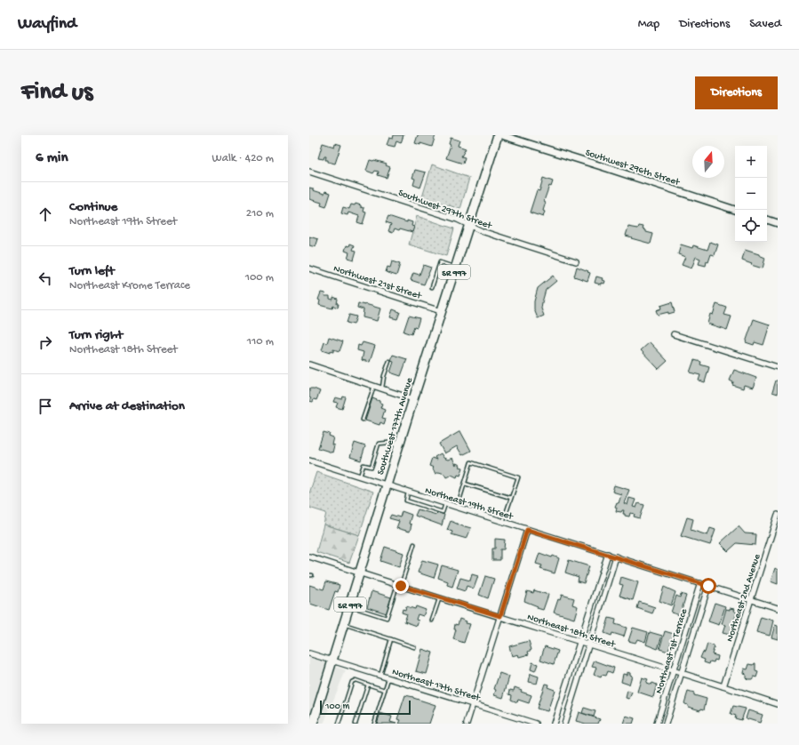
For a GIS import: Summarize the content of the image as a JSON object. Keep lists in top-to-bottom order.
{
  "streets": {
    "highway": ["SR 997", "Southwest 177th Avenue"],
    "street": [
      "Southwest 296th Street",
      "Southwest 297th Street",
      "Northwest 21st Street",
      "Northeast 19th Street",
      "Northeast 2nd Avenue",
      "Northeast 18th Street",
      "Northeast 1st Terrace",
      "Northeast 17th Street"
    ]
  },
  "crossings": [
    ["Southwest 297th Street", "Southwest 177th Avenue"],
    ["Northwest 21st Street", "Southwest 177th Avenue"],
    ["Southwest 177th Avenue", "Northeast 19th Street"],
    ["Southwest 177th Avenue", "Northeast 18th Street"],
    ["Southwest 177th Avenue", "Northeast 17th Street"],
    ["Northeast 19th Street", "Northeast 2nd Avenue"],
    ["Northeast 19th Street", "Northeast 1st Terrace"],
    ["Northeast 2nd Avenue", "Northeast 18th Street"],
    ["Northeast 18th Street", "Northeast 1st Terrace"]
  ],
  "scale_bar": "100 m",
  "north": "top",
  "page": {
    "header": "Wayfind",
    "nav": ["Map", "Directions", "Saved"],
    "buttons": "Directions",
    "title": "Find us",
    "heading": ["6 min", "Walk · 420 m"],
    "map_buttons": ["+", "−"],
    "list": [
      ["Continue", "Northeast 19th Street", "210 m"],
      ["Turn left", "Northeast Krome Terrace", "100 m"],
      ["Turn right", "Northeast 18th Street", "110 m"],
      "Arrive at destination"
    ],
    "scale": "100 m"
  }
}
